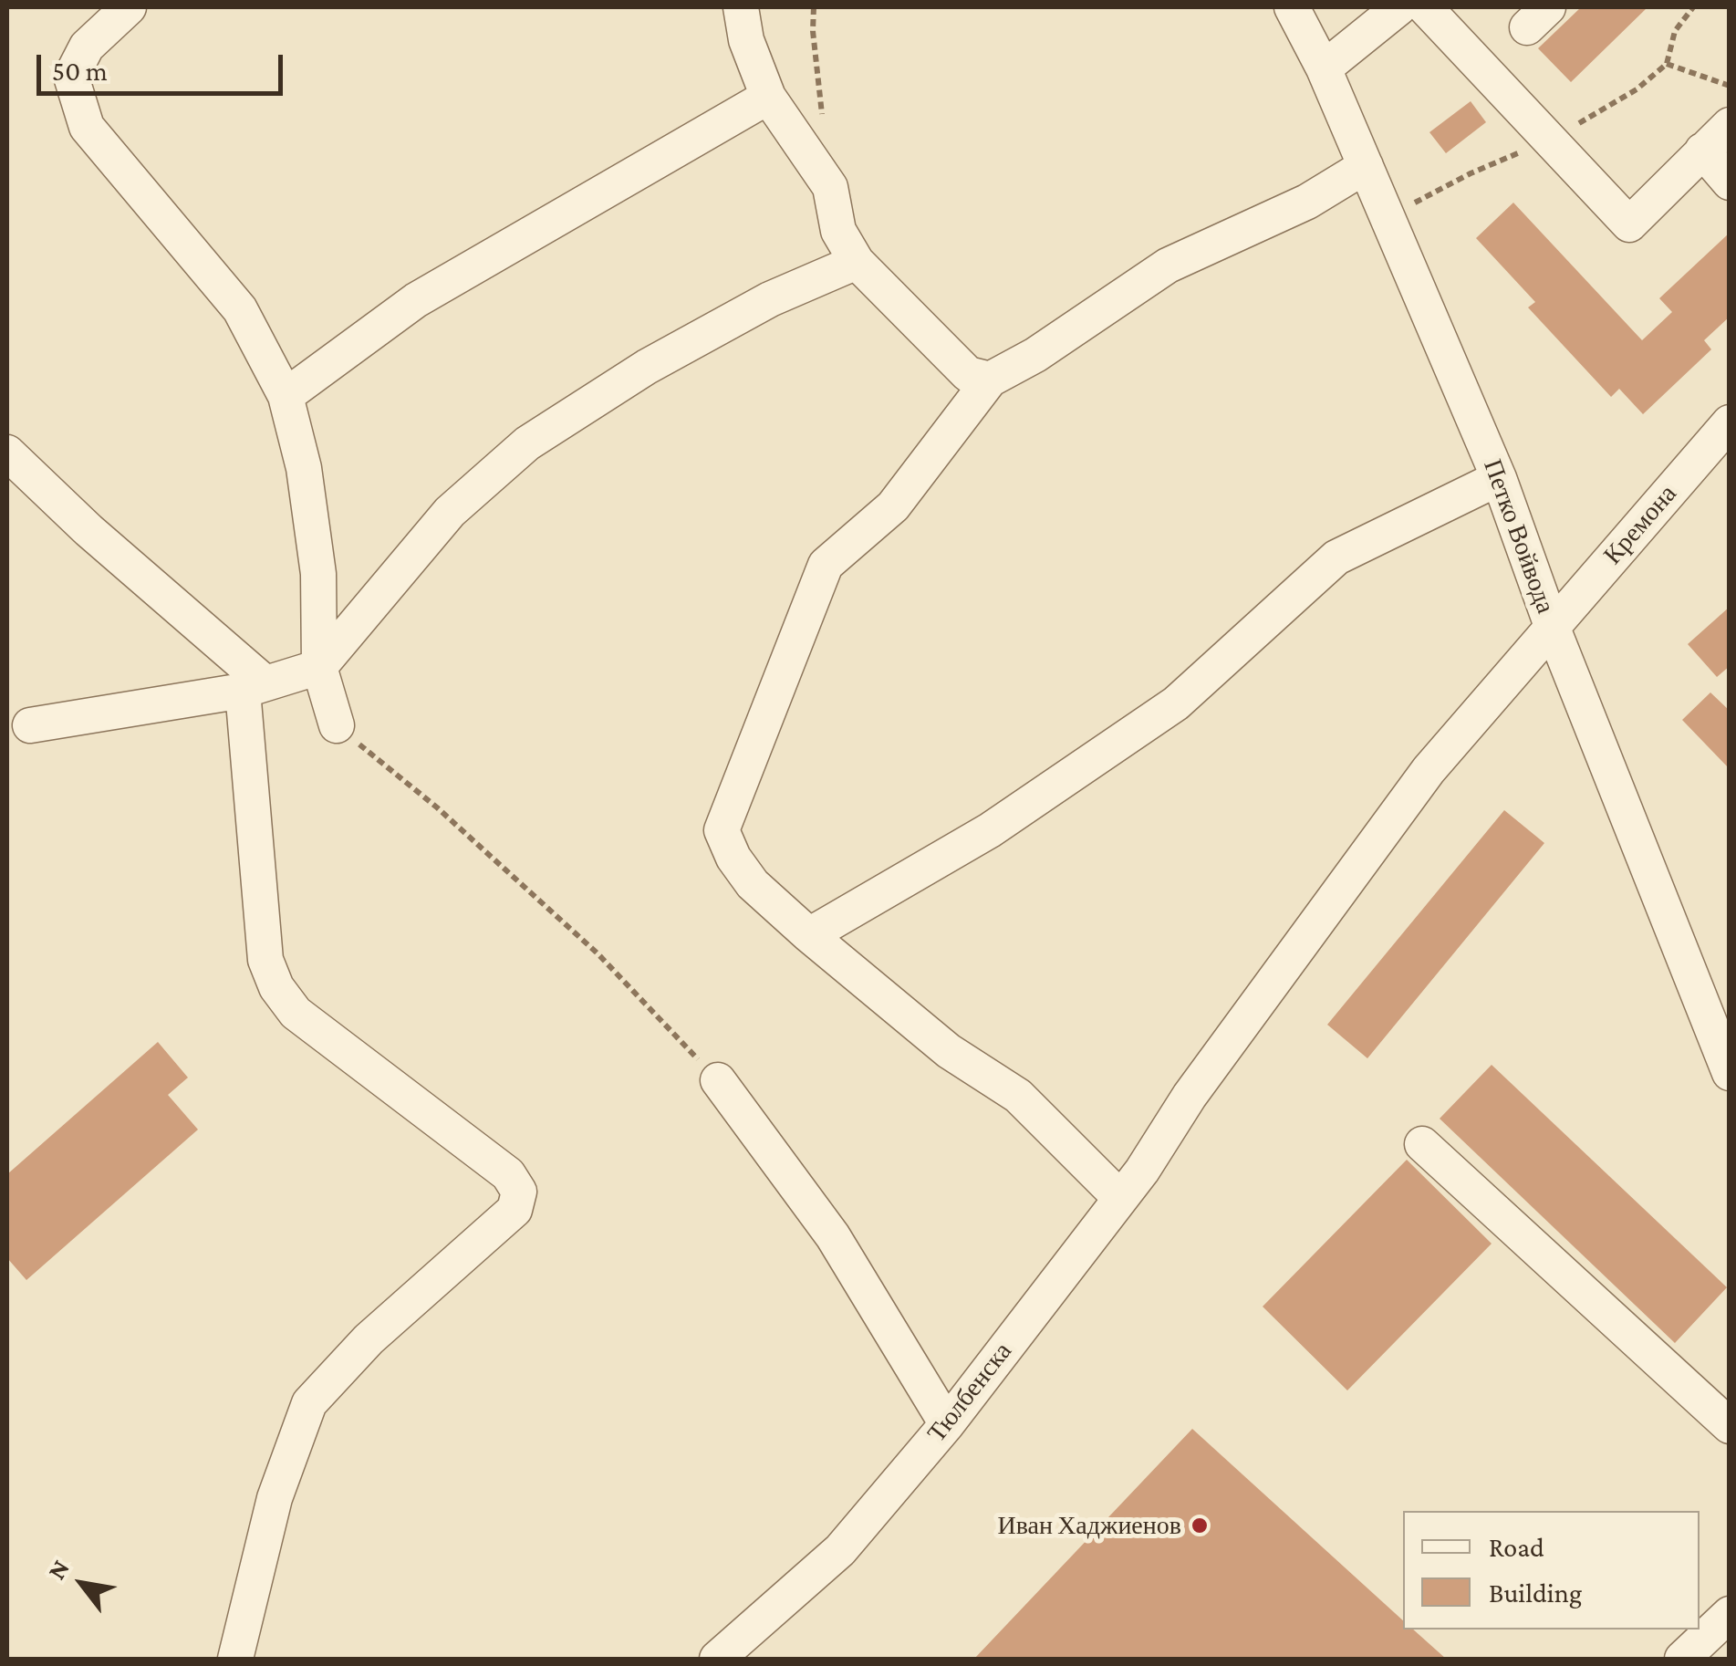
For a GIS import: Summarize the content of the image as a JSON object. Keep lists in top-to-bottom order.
{
  "streets": {
    "street": ["Кремона", "Петко Войвода", "Тюлбенска"]
  },
  "crossings": [
    ["Кремона", "Петко Войвода"],
    ["Кремона", "Тюлбенска"]
  ],
  "places": ["Иван Хаджиенов"],
  "legend": ["Road", "Building"],
  "scale_bar": "50 m",
  "north": "top left"
}
